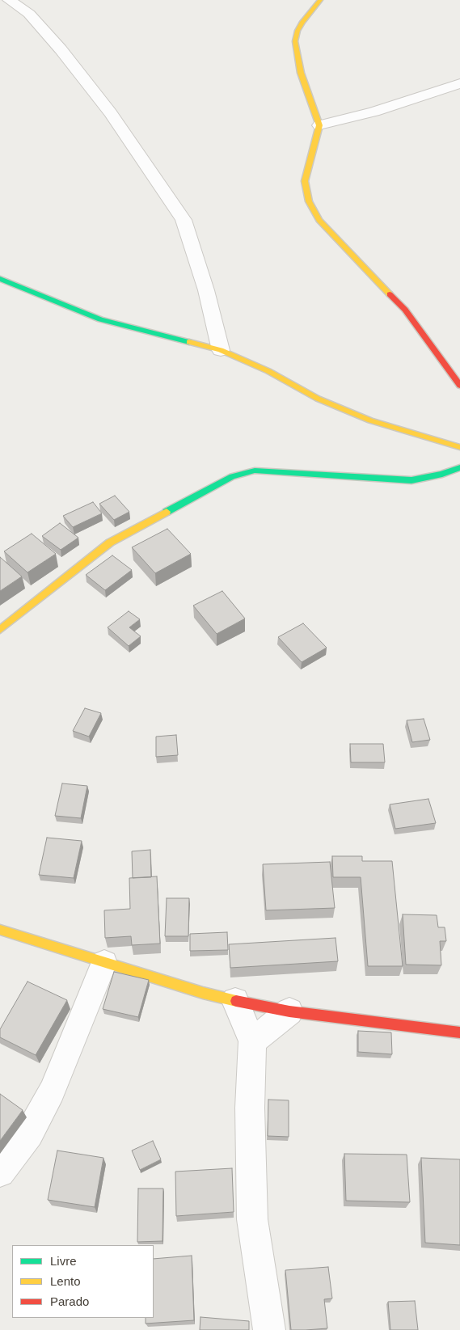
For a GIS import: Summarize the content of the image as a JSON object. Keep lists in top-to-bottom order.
{
  "legend": ["Livre", "Lento", "Parado"]
}
